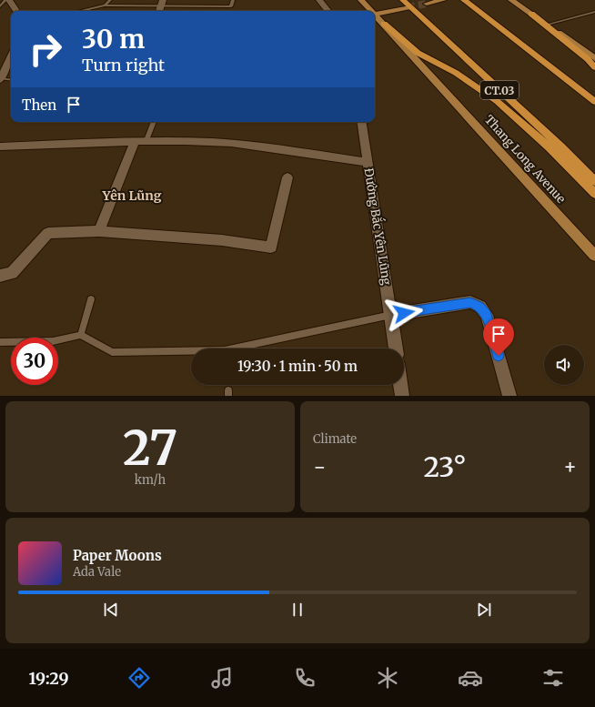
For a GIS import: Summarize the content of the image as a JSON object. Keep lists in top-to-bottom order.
{
  "streets": {
    "highway": ["CT.03"],
    "main road": ["Thang Long Avenue"],
    "street": ["Đường Bắc Yên Lũng"]
  },
  "districts": ["Yên Lũng"],
  "page": {
    "turn": ["30 m", "Turn right"],
    "then": "Then",
    "limit": "30",
    "trip": "19:30 · 1 min · 50 m",
    "tile": [
      ["27", "km/h"],
      "Climate"
    ],
    "heat": ["−", "23°", "+"],
    "song": ["Paper Moons", "Ada Vale"],
    "tabs": "19:29"
  }
}
